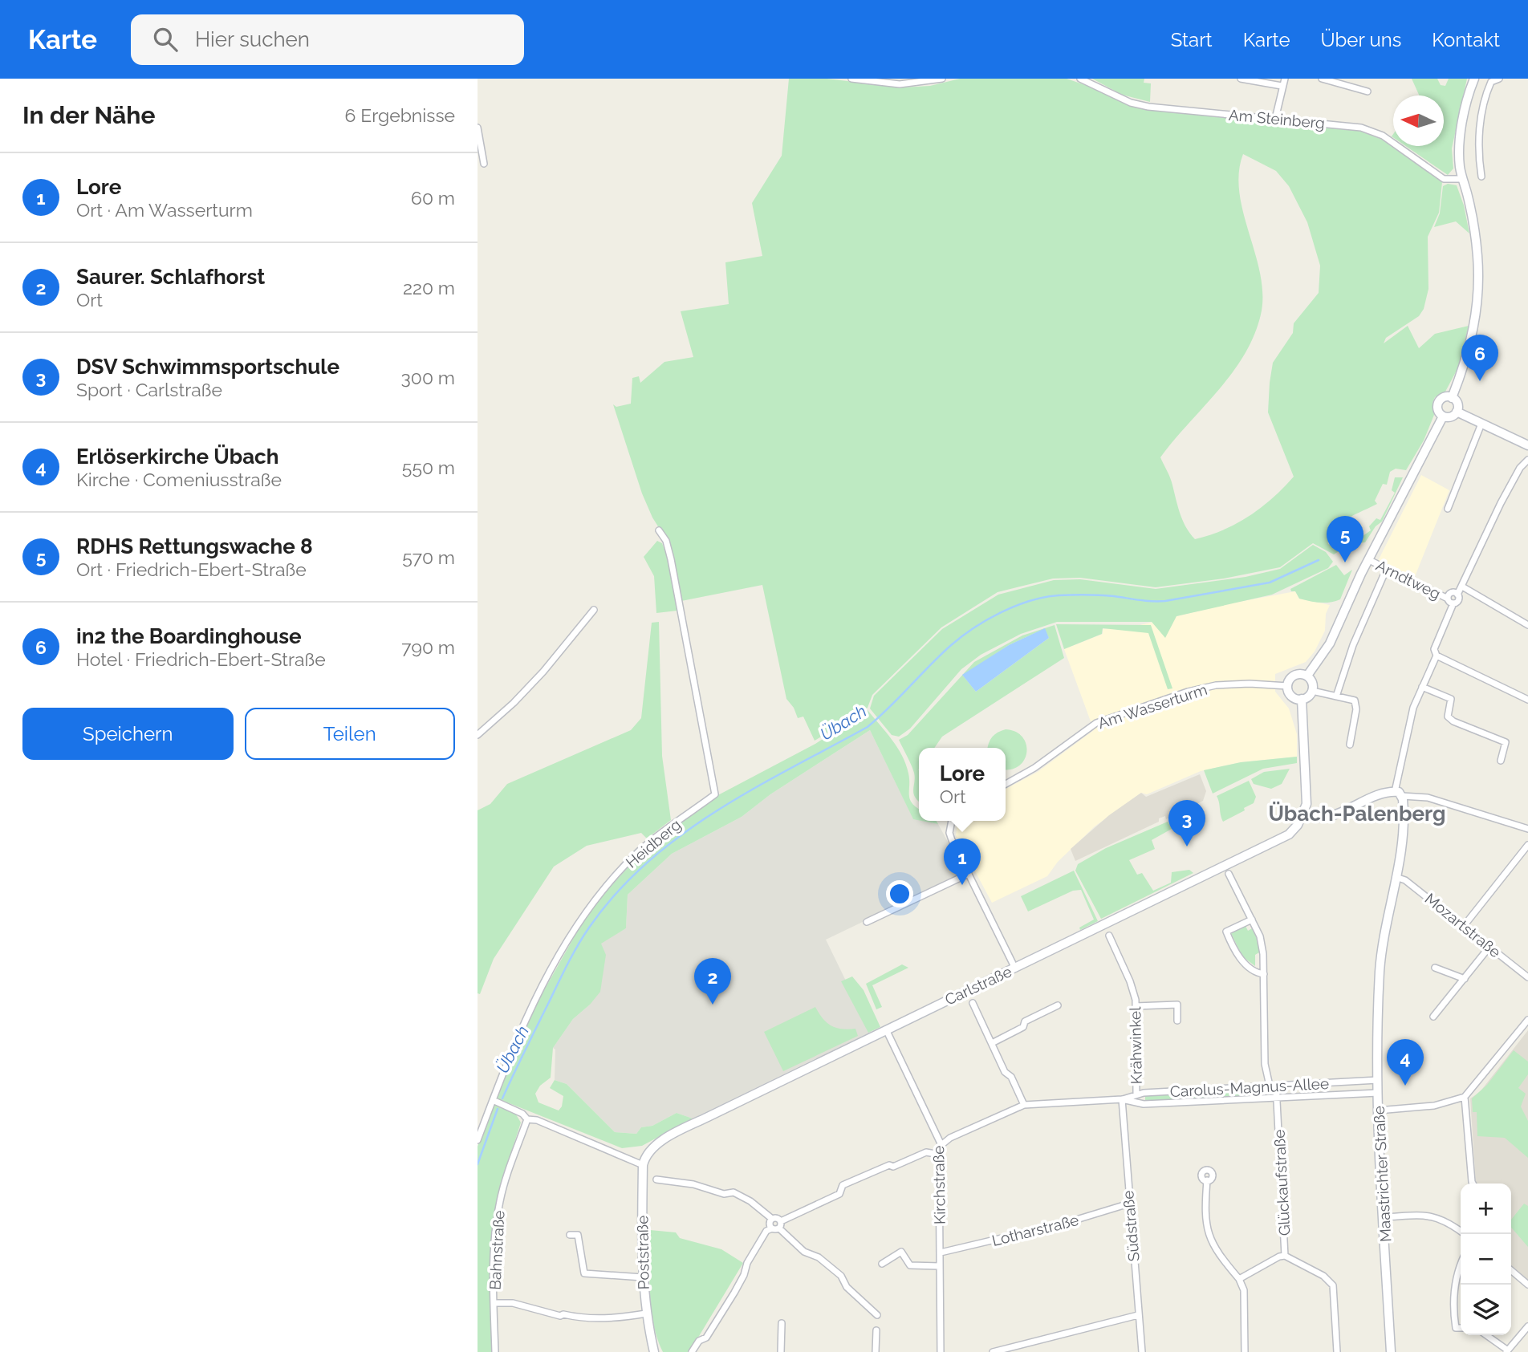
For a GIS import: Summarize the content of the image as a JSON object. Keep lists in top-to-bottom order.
{
  "streets": {
    "main road": ["Carlstraße", "Maastrichter Straße", "Poststraße"],
    "street": [
      "Am Steinberg",
      "Arndtweg",
      "Am Wasserturm",
      "Heidberg",
      "Mozartstraße",
      "Krähwinkel",
      "Carolus-Magnus-Allee",
      "Glückaufstraße",
      "Kirchstraße",
      "Südstraße",
      "Lotharstraße",
      "Bahnstraße"
    ]
  },
  "crossings": [
    ["Mozartstraße", "Maastrichter Straße"],
    ["Carlstraße", "Kirchstraße"],
    ["Carlstraße", "Poststraße"],
    ["Krähwinkel", "Carolus-Magnus-Allee"],
    ["Carolus-Magnus-Allee", "Maastrichter Straße"],
    ["Carolus-Magnus-Allee", "Glückaufstraße"],
    ["Carolus-Magnus-Allee", "Kirchstraße"],
    ["Carolus-Magnus-Allee", "Südstraße"],
    ["Kirchstraße", "Lotharstraße"],
    ["Südstraße", "Lotharstraße"]
  ],
  "districts": ["Übach-Palenberg"],
  "water": ["Übach"],
  "north": "left",
  "page": {
    "header": "Karte",
    "search": "Hier suchen",
    "nav": [
      "Start",
      "Karte",
      "Über uns",
      "Kontakt"
    ],
    "heading": ["In der Nähe", "6 Ergebnisse"],
    "list": [
      {
        "mark": "1",
        "name": "Lore",
        "note": "Ort · Am Wasserturm",
        "value": "60 m"
      },
      {
        "mark": "2",
        "name": "Saurer. Schlafhorst",
        "note": "Ort",
        "value": "220 m"
      },
      {
        "mark": "3",
        "name": "DSV Schwimmsportschule",
        "note": "Sport · Carlstraße",
        "value": "300 m"
      },
      {
        "mark": "4",
        "name": "Erlöserkirche Übach",
        "note": "Kirche · Comeniusstraße",
        "value": "550 m"
      },
      {
        "mark": "5",
        "name": "RDHS Rettungswache 8",
        "note": "Ort · Friedrich-Ebert-Straße",
        "value": "570 m"
      },
      {
        "mark": "6",
        "name": "in2 the Boardinghouse",
        "note": "Hotel · Friedrich-Ebert-Straße",
        "value": "790 m"
      }
    ],
    "pins": [
      "6",
      "5",
      "3",
      "1",
      "2",
      "4"
    ],
    "buttons": ["Speichern", "Teilen"],
    "popup": ["Lore", "Ort"],
    "map_buttons": ["+", "−"]
  }
}
